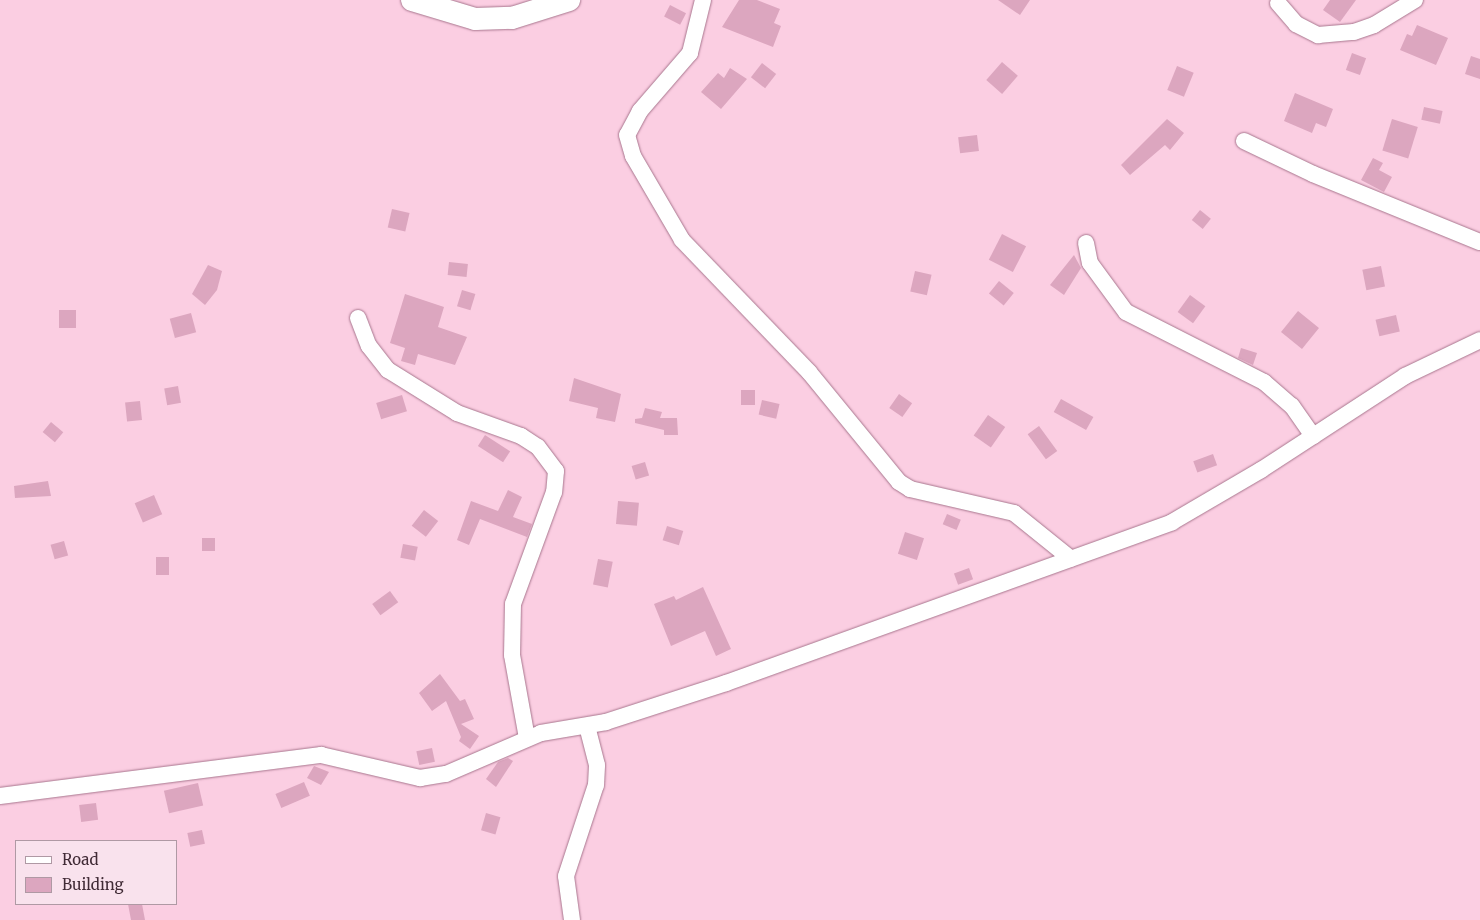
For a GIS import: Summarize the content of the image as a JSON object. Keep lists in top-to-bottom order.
{
  "legend": ["Road", "Building"]
}
